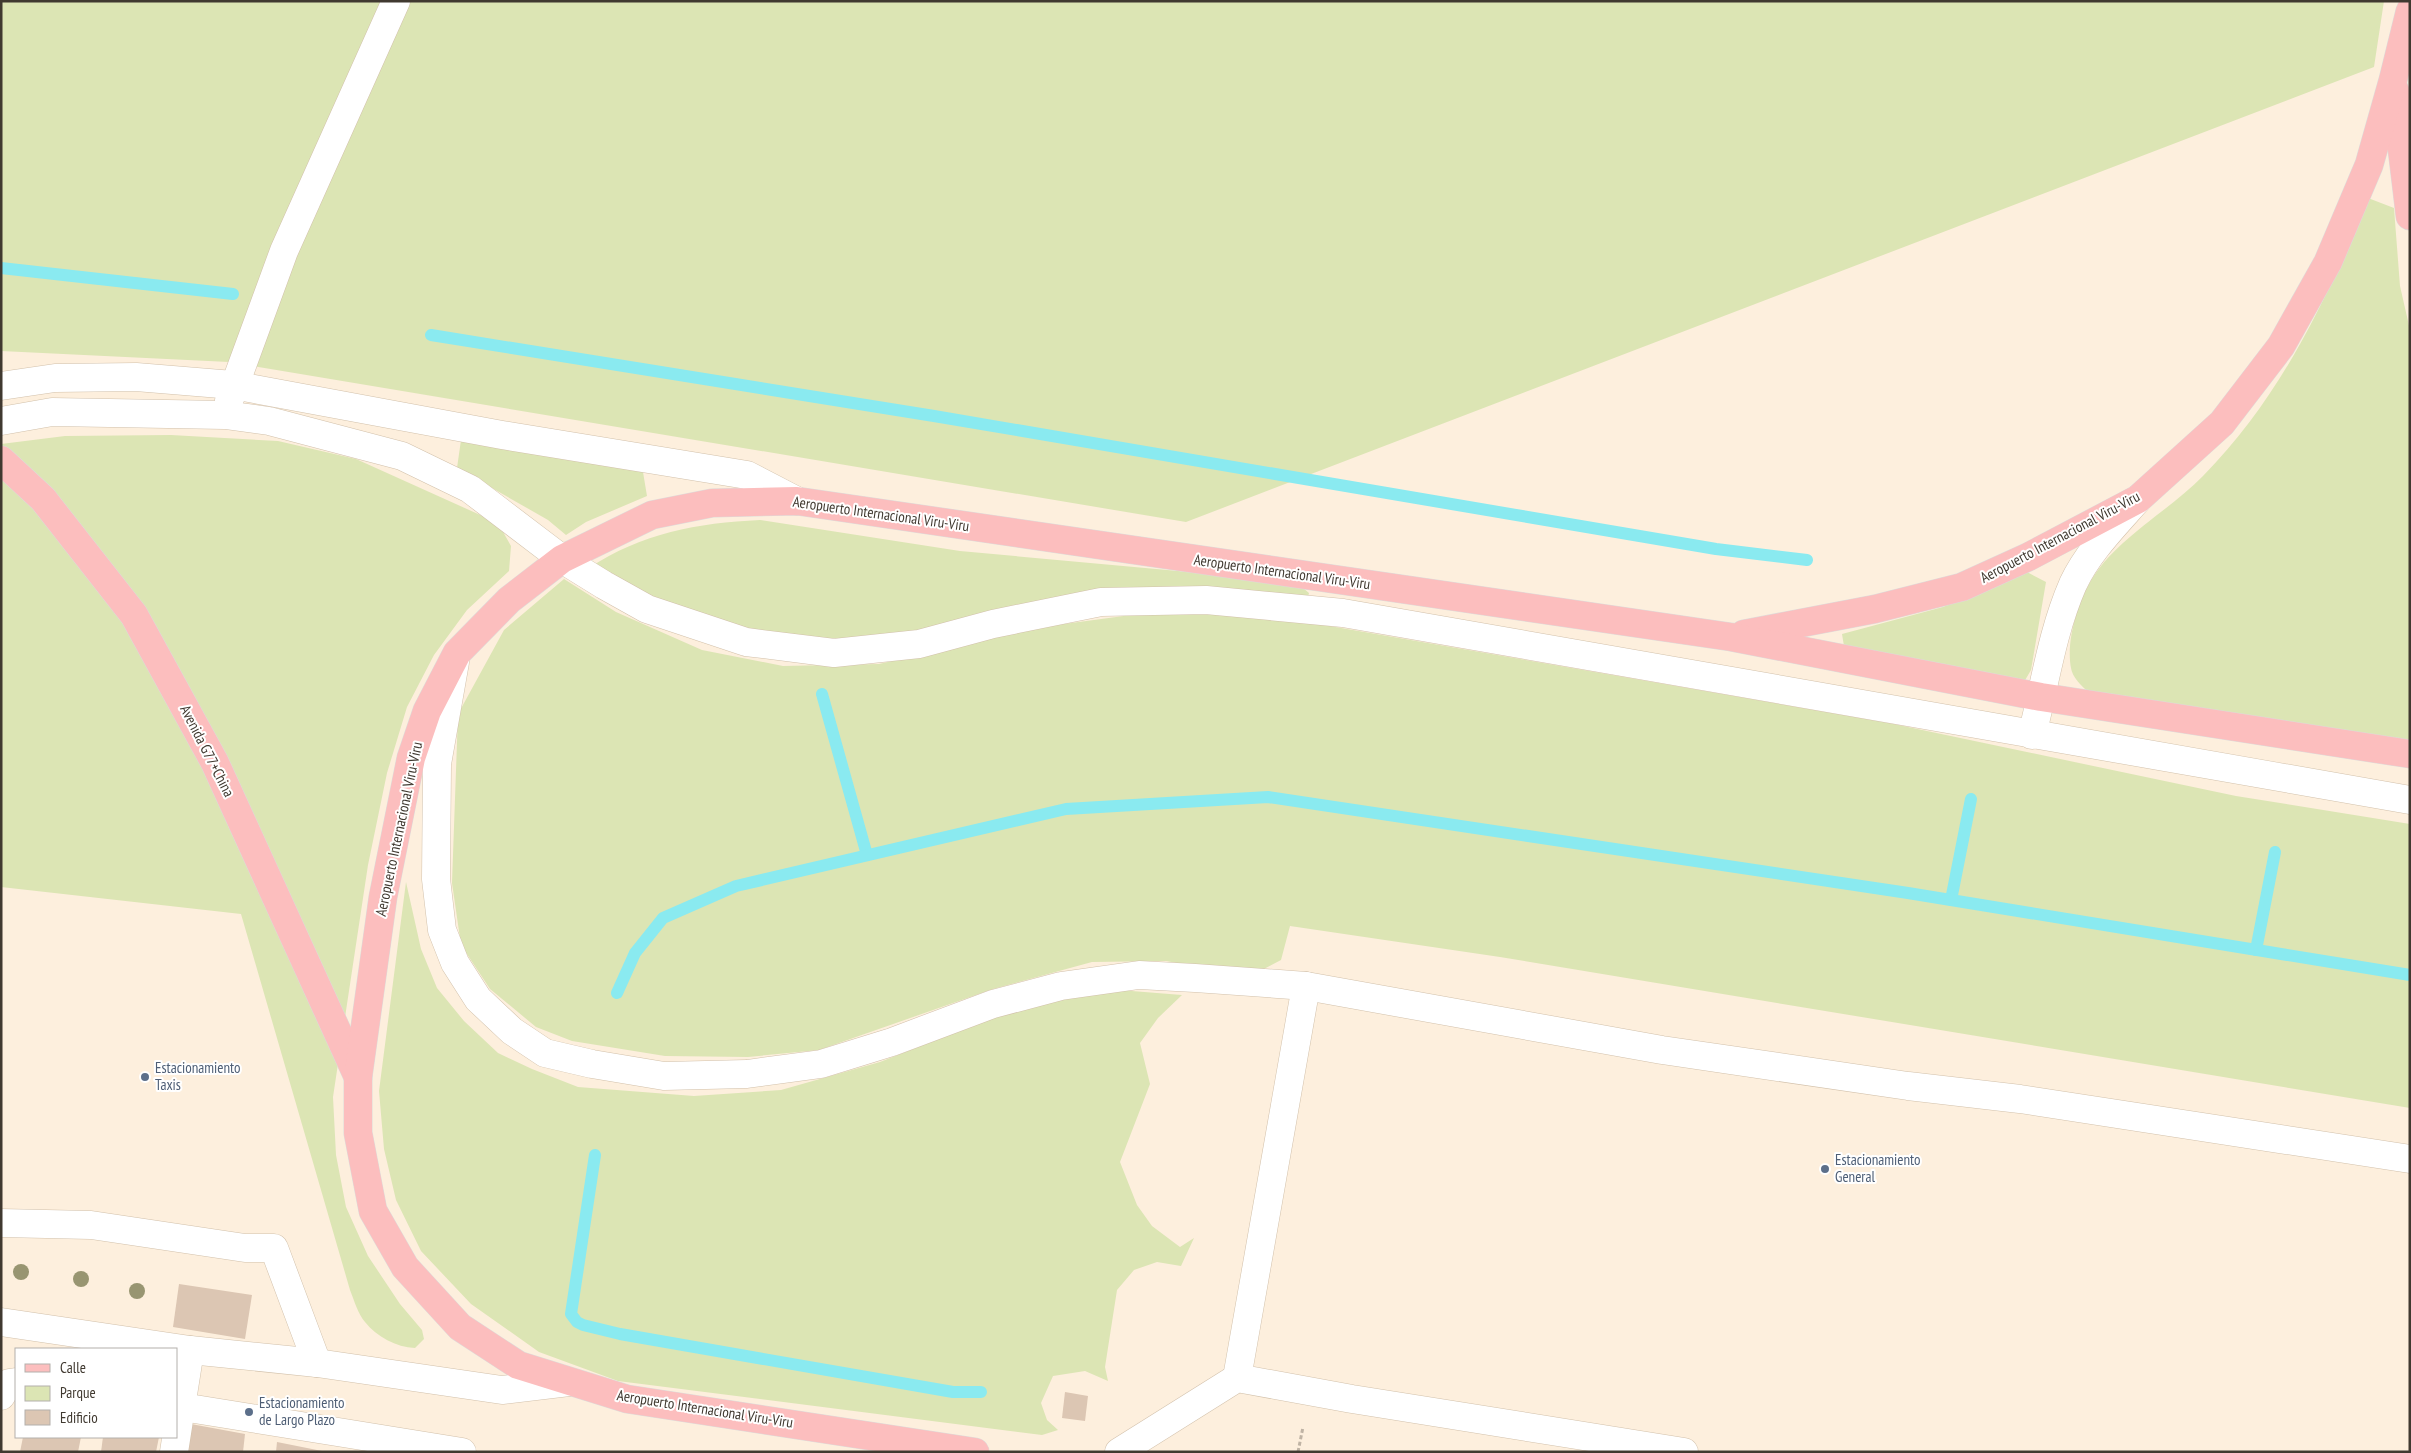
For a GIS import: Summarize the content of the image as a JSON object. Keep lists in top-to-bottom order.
{
  "streets": {
    "main road": ["Aeropuerto Internacional Viru-Viru", "Avenida G77+China"]
  },
  "crossings": [
    ["Aeropuerto Internacional Viru-Viru", "Avenida G77+China"]
  ],
  "places": ["Estacionamiento Taxis", "Estacionamiento General", "Estacionamiento de Largo Plazo"],
  "legend": ["Calle", "Parque", "Edificio"]
}
